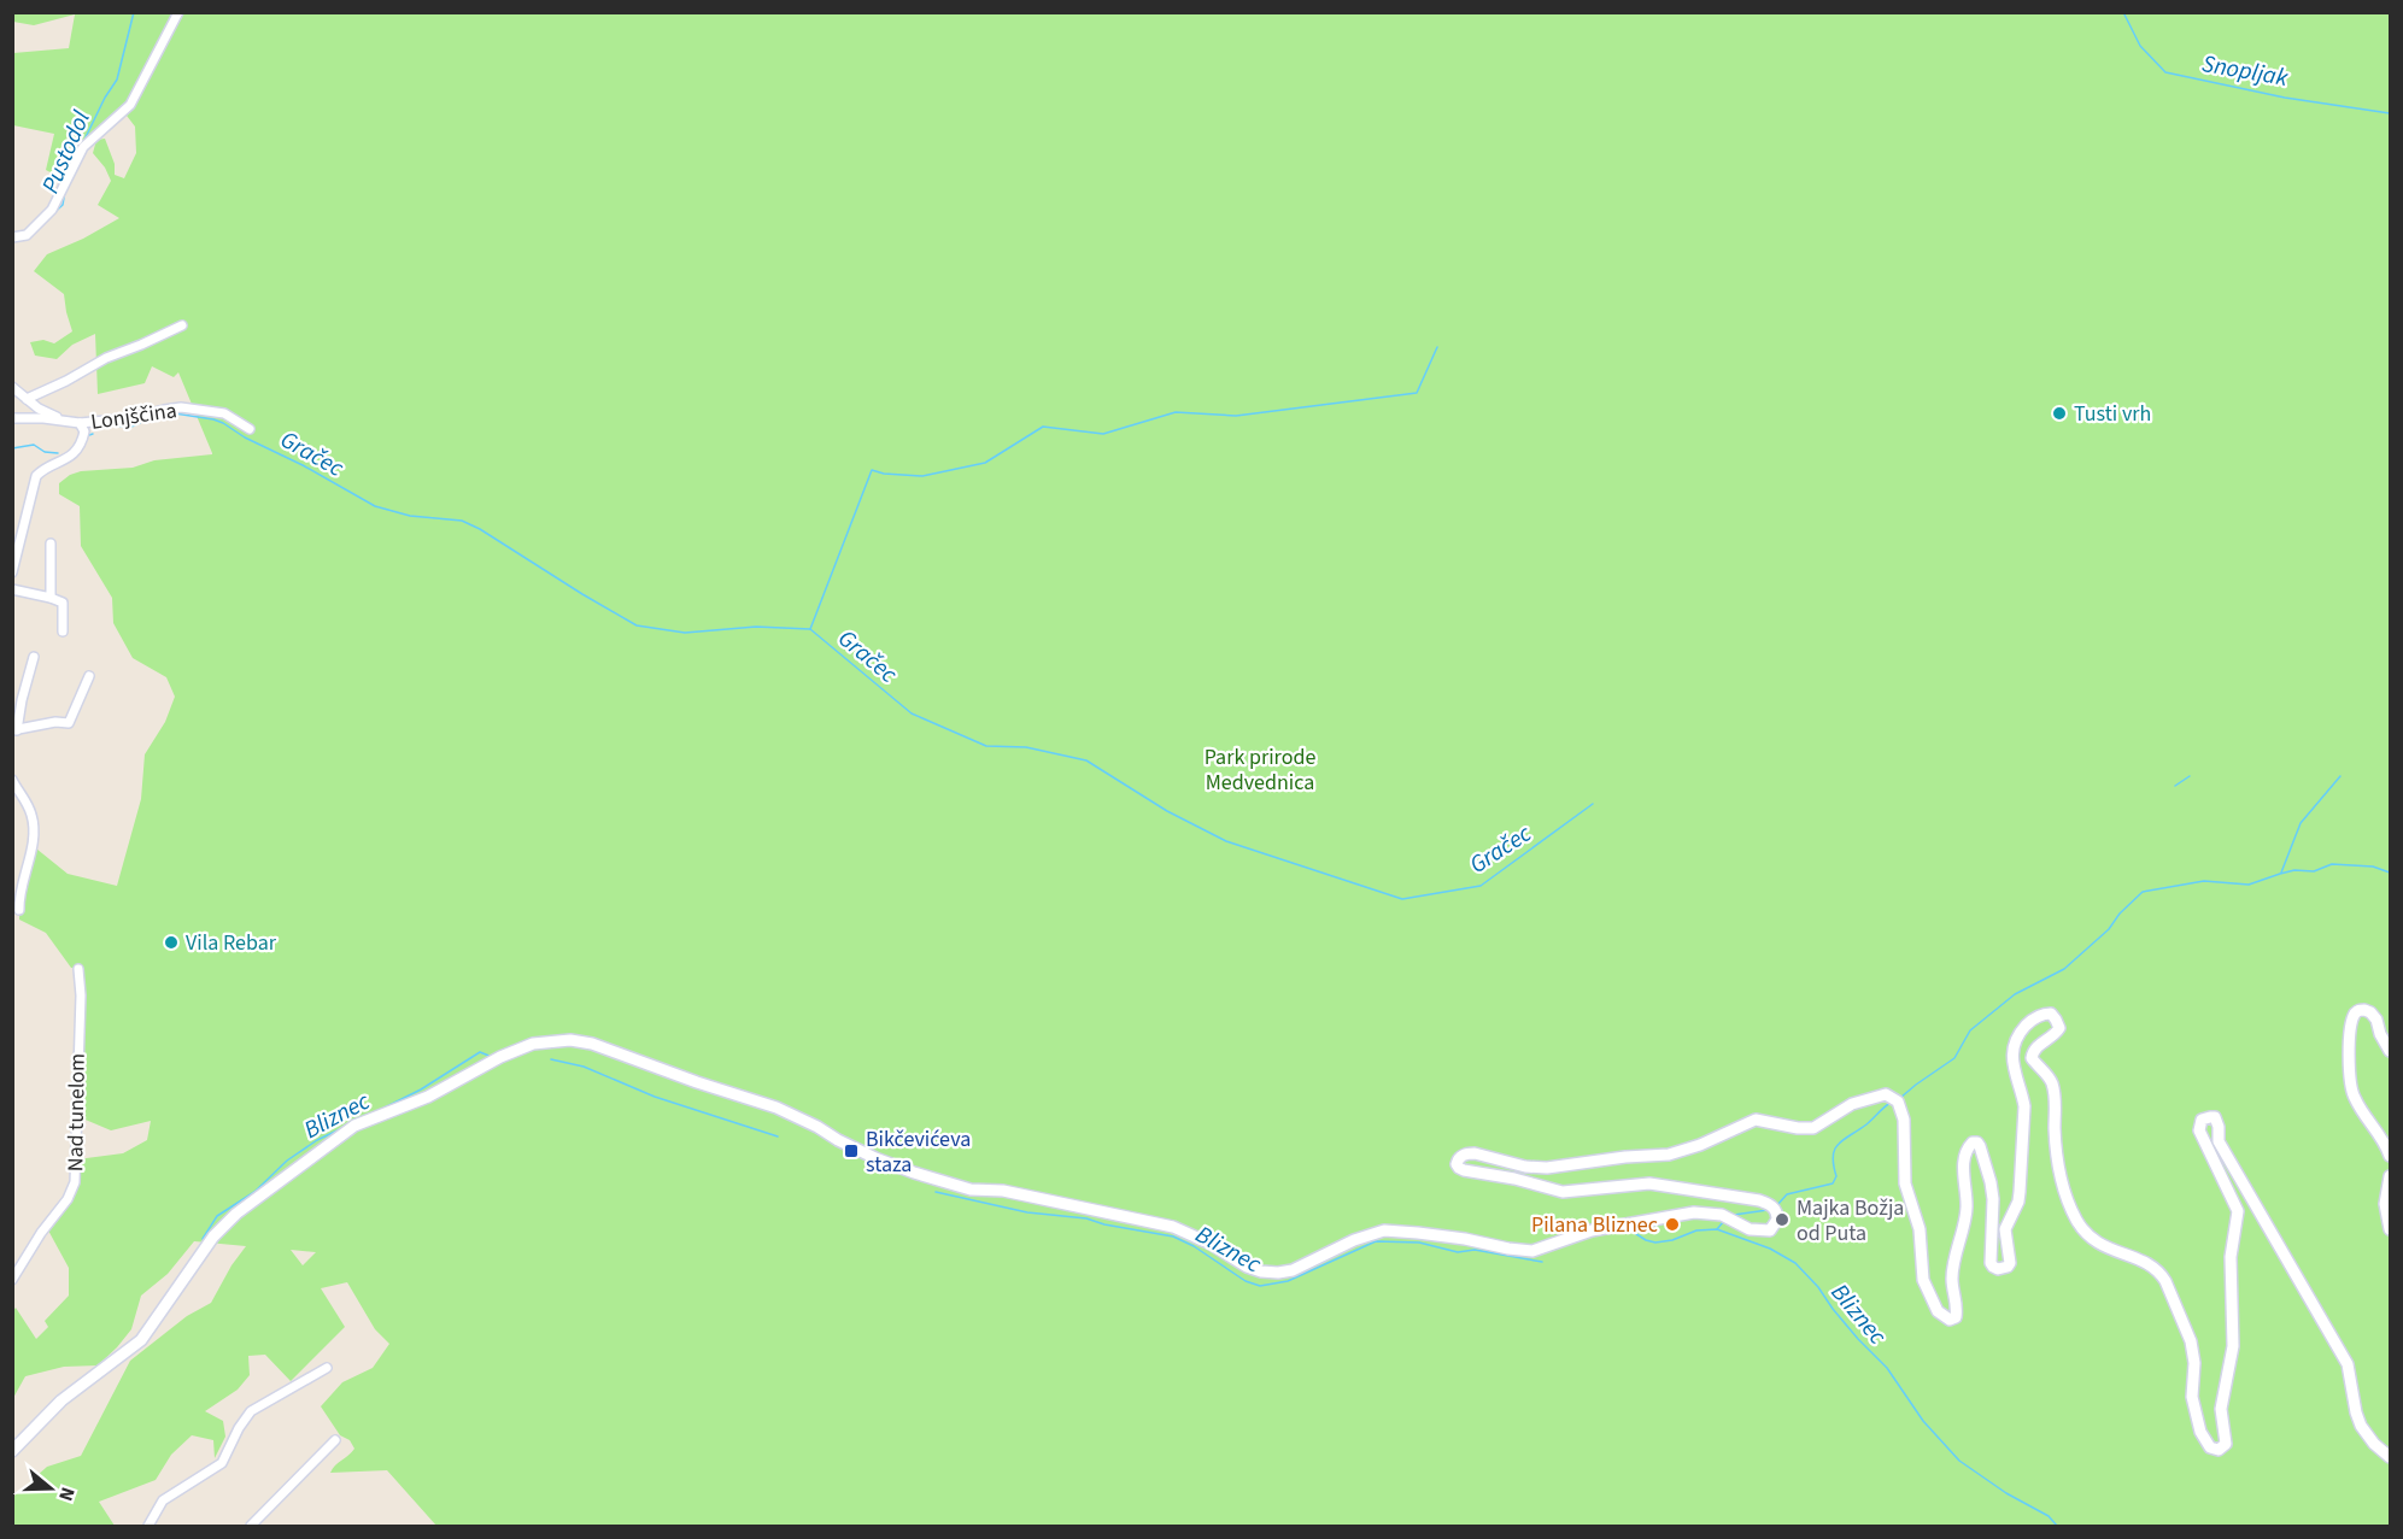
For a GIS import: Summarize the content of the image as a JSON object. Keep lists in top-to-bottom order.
{
  "streets": {
    "street": ["Lonjščina", "Nad tunelom"]
  },
  "water": [
    "Snopljak",
    "Pustodol",
    "Gračec",
    "Bliznec"
  ],
  "parks": ["Park prirode Medvednica"],
  "places": {
    "other": [
      "Tusti vrh",
      "Vila Rebar",
      "Majka Božja od Puta",
      "Pilana Bliznec"
    ],
    "transit": ["Bikčevićeva staza"]
  },
  "north": "right"
}
